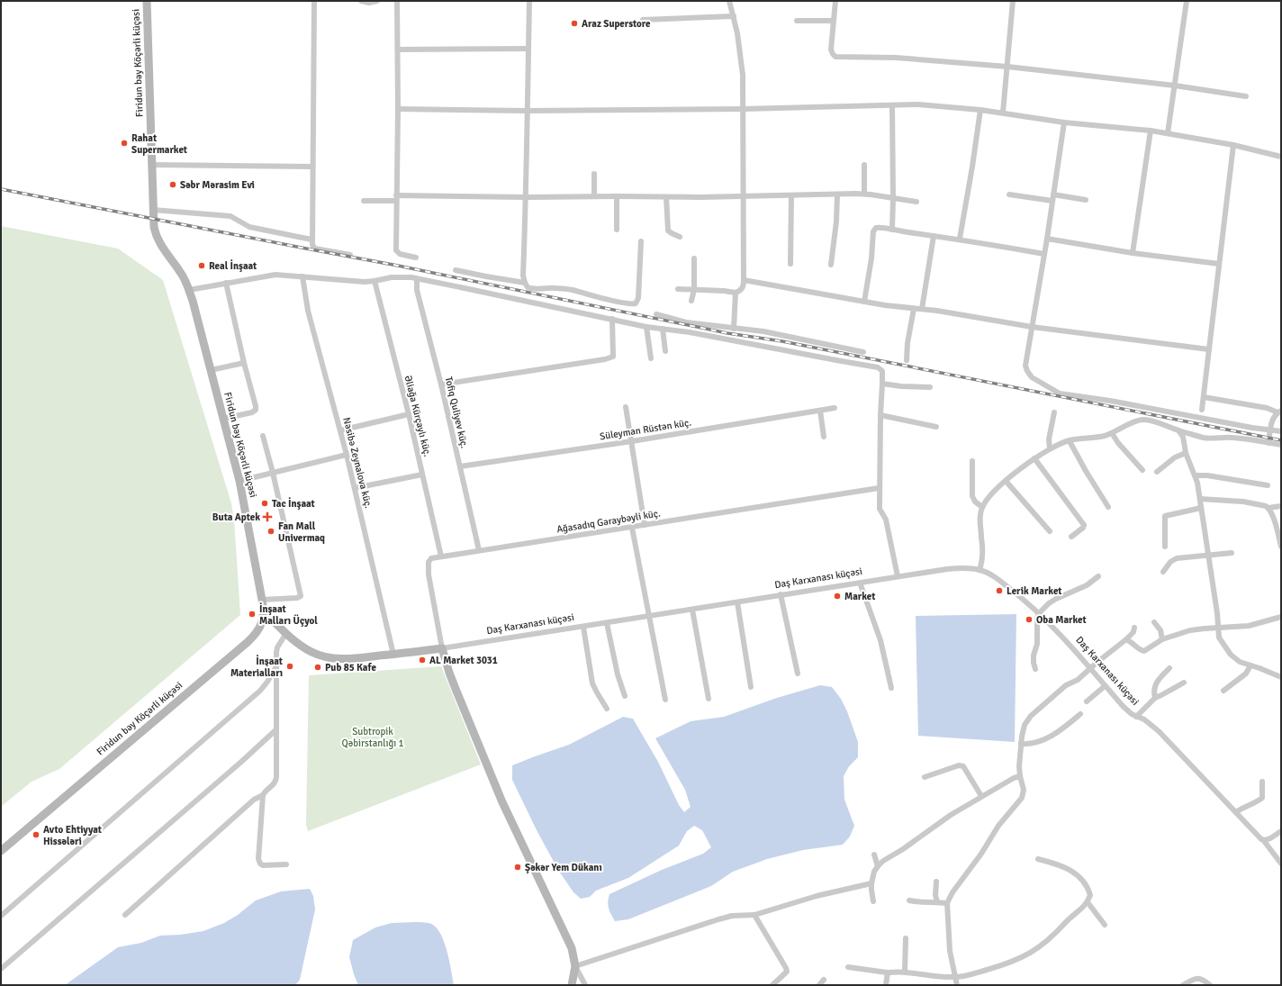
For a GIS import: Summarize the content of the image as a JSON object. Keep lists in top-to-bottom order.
{
  "streets": {
    "street": [
      "Firidun bəy Köçərli küçəsi",
      "Tofiq Quliyev küç.",
      "Əliağa Kürçaylı küç.",
      "Süleyman Rüstən küç.",
      "Nəsibə Zeynalova küç.",
      "Ağasadıq Gəraybəyli küç.",
      "Daş Karxanası küçəsi"
    ]
  },
  "crossings": [
    ["Firidun bəy Köçərli küçəsi", "Daş Karxanası küçəsi"],
    ["Tofiq Quliyev küç.", "Süleyman Rüstən küç."],
    ["Tofiq Quliyev küç.", "Ağasadıq Gəraybəyli küç."],
    ["Əliağa Kürçaylı küç.", "Ağasadıq Gəraybəyli küç."],
    ["Nəsibə Zeynalova küç.", "Daş Karxanası küçəsi"],
    ["Ağasadıq Gəraybəyli küç.", "Daş Karxanası küçəsi"]
  ],
  "parks": ["Subtropik Qəbirstanlığı 1"],
  "places": {
    "other": [
      "Araz Superstore",
      "Rahat Supermarket",
      "Səbr Mərasim Evi",
      "Real İnşaat",
      "Tac İnşaat",
      "Fan Mall Univermaq",
      "Lerik Market",
      "Market",
      "İnşaat Malları Üçyol",
      "Oba Market",
      "AL Market 3031",
      "İnşaat Materialları",
      "Pub 85 Kafe",
      "Avto Ehtiyyat Hissələri",
      "Şəkər Yem Dükanı"
    ],
    "health": ["Buta Aptek"]
  }
}
